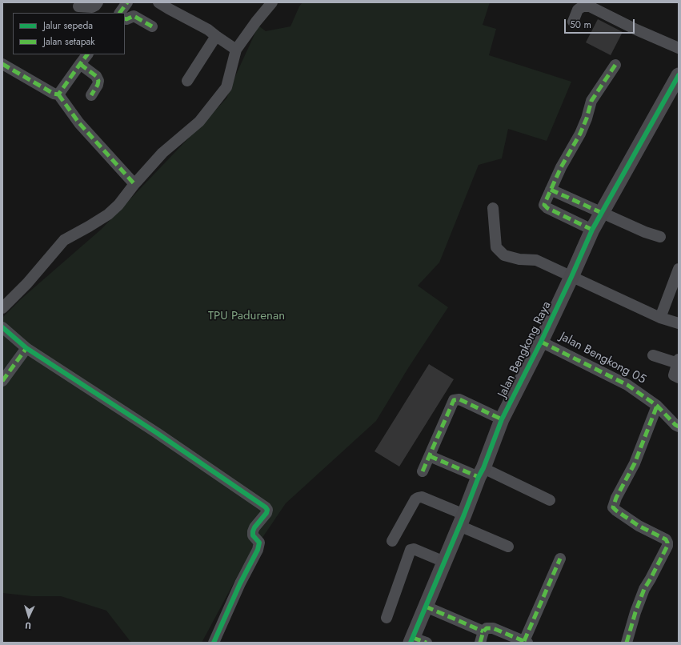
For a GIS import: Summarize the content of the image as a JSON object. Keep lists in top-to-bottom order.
{
  "streets": {
    "street": ["Jalan Bengkong Raya", "Jalan Bengkong 05"]
  },
  "crossings": [
    ["Jalan Bengkong Raya", "Jalan Bengkong 05"]
  ],
  "parks": ["TPU Padurenan"],
  "legend": ["Jalur sepeda", "Jalan setapak"],
  "scale_bar": "50 m",
  "north": "bottom"
}
